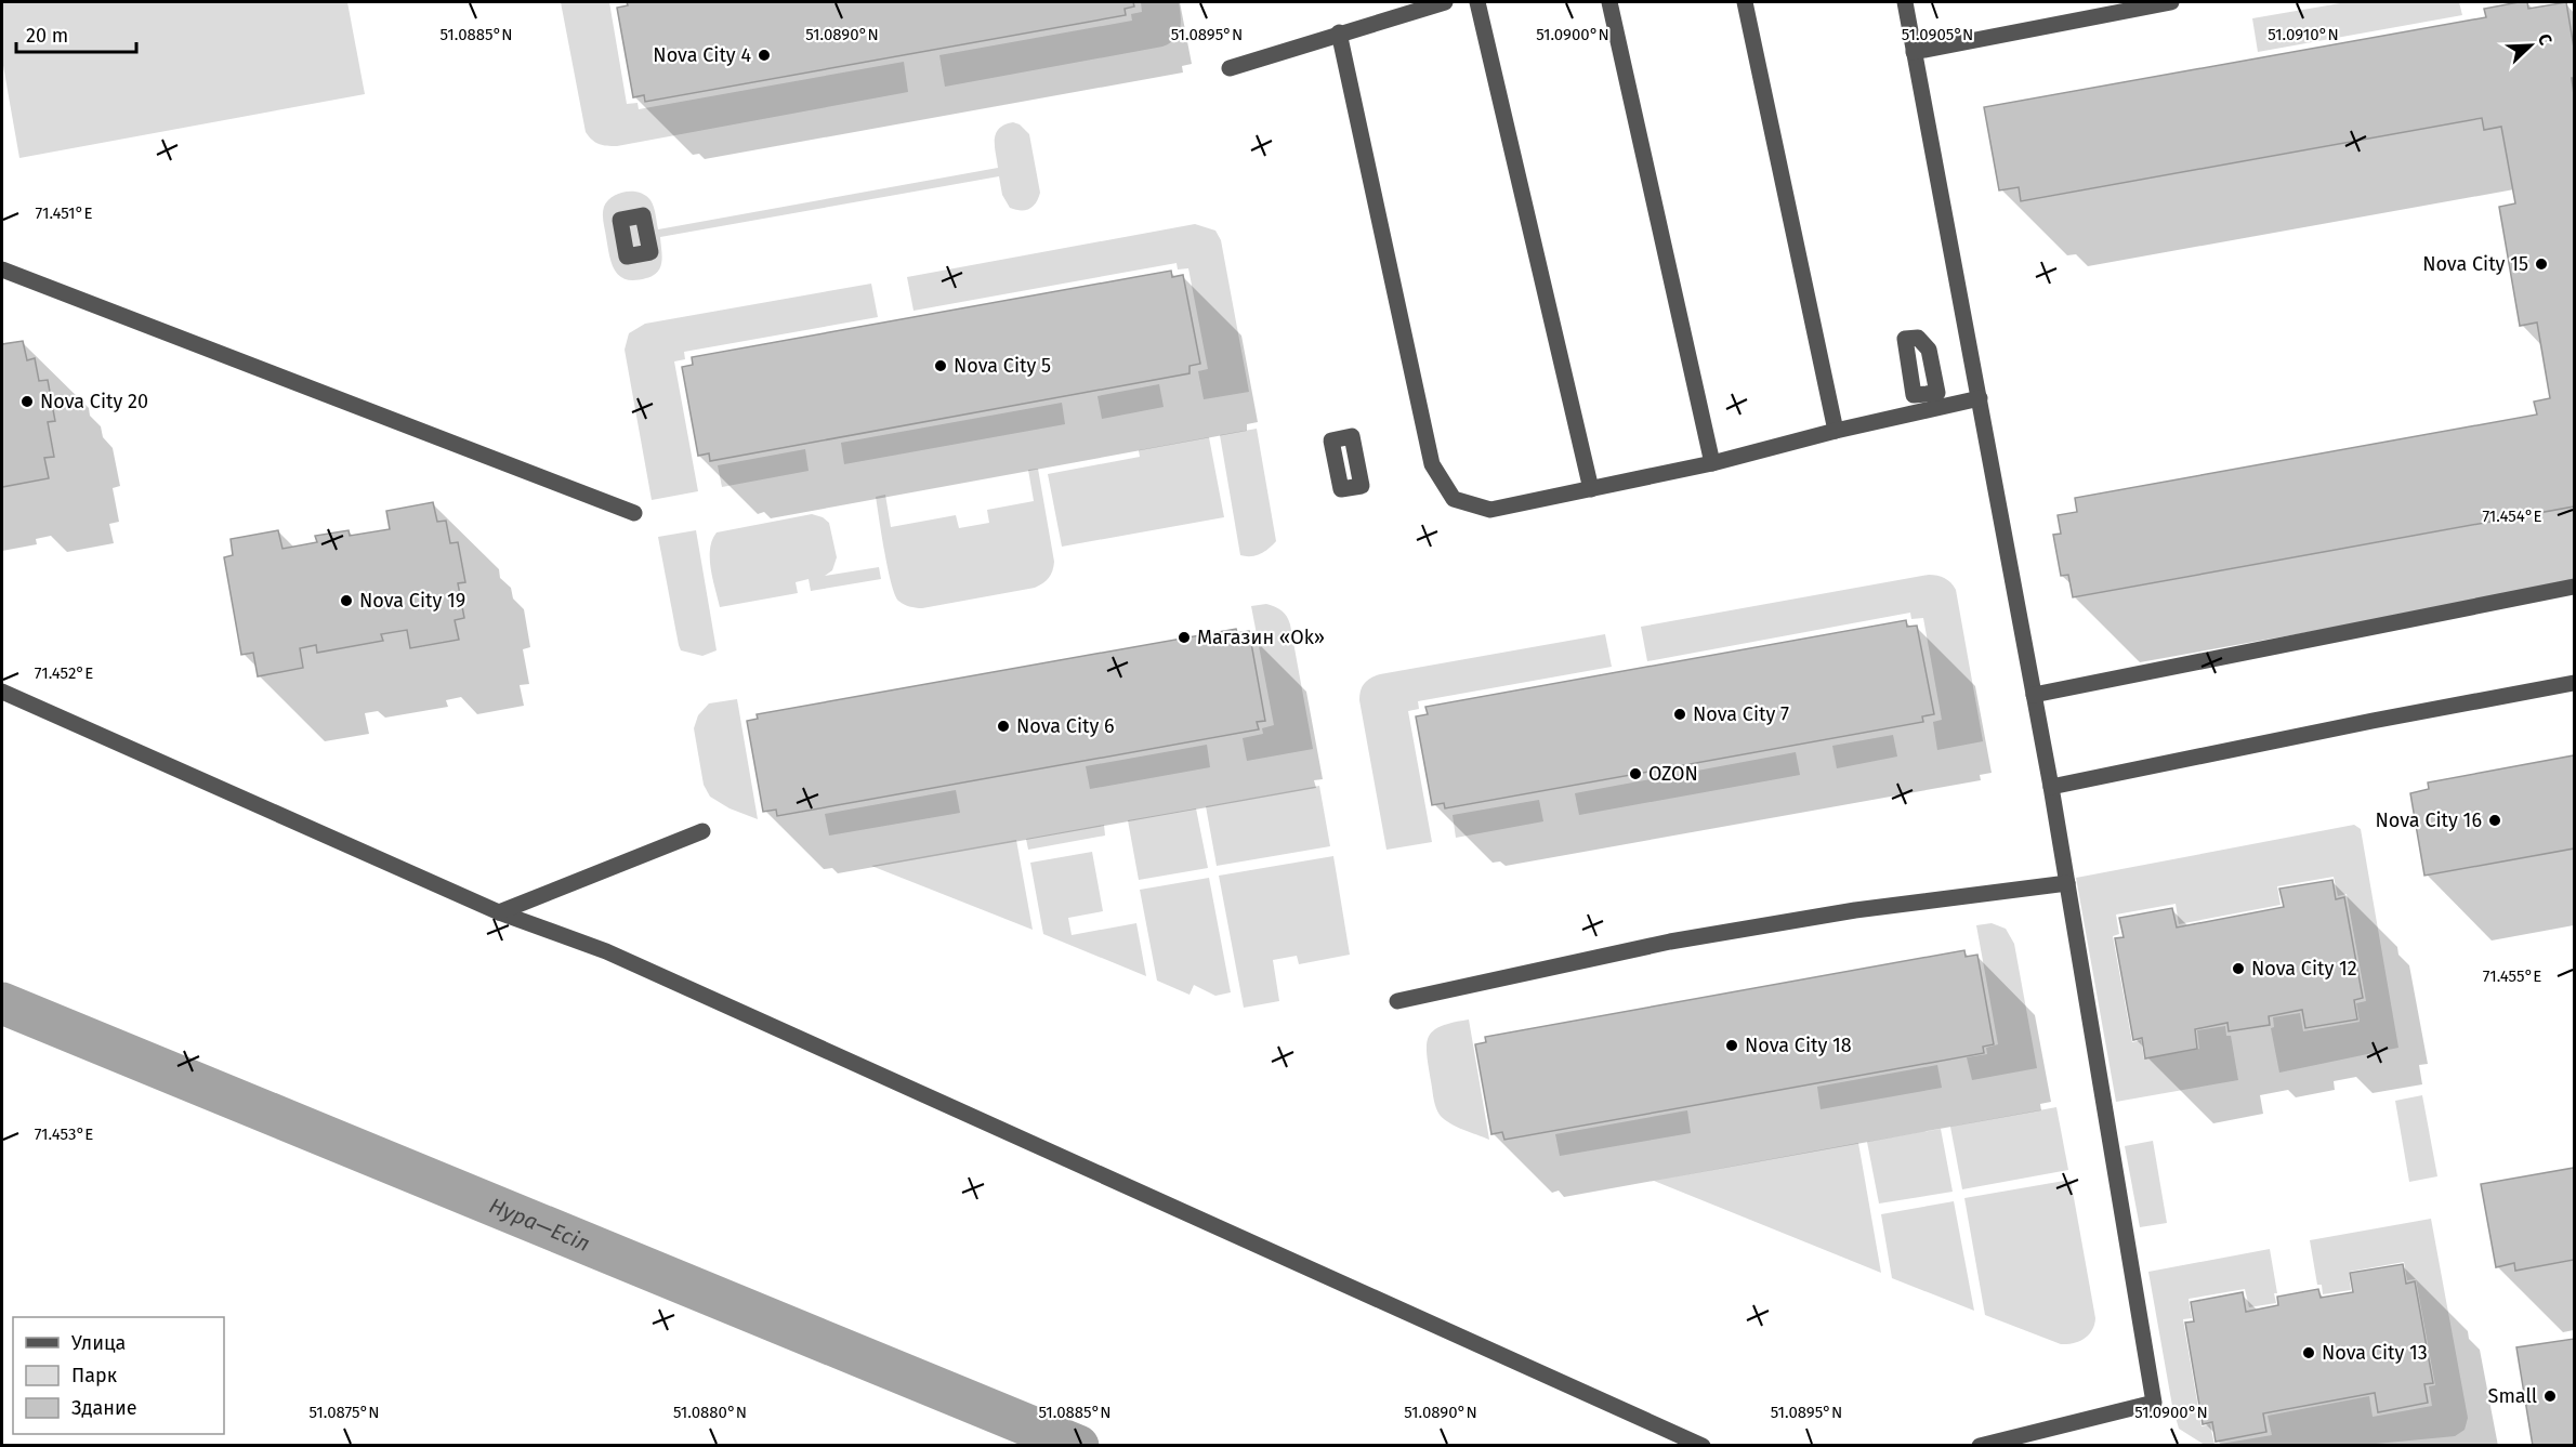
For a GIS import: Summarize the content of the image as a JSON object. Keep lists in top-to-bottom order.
{
  "water": ["Нура—Есіл"],
  "places": [
    "Nova City 4",
    "Nova City 15",
    "Nova City 5",
    "Nova City 20",
    "Nova City 19",
    "Магазин «Ok»",
    "Nova City 7",
    "Nova City 6",
    "OZON",
    "Nova City 16",
    "Nova City 12",
    "Nova City 18",
    "Nova City 13",
    "Small"
  ],
  "legend": ["Улица", "Парк", "Здание"],
  "scale_bar": "20 m",
  "north": "top right",
  "coordinates": [
    "51.0885°N",
    "51.0890°N",
    "51.0895°N",
    "51.0900°N",
    "51.0905°N",
    "51.0910°N",
    "71.451°E",
    "71.454°E",
    "71.452°E",
    "71.455°E",
    "71.453°E",
    "51.0875°N",
    "51.0880°N"
  ]
}
